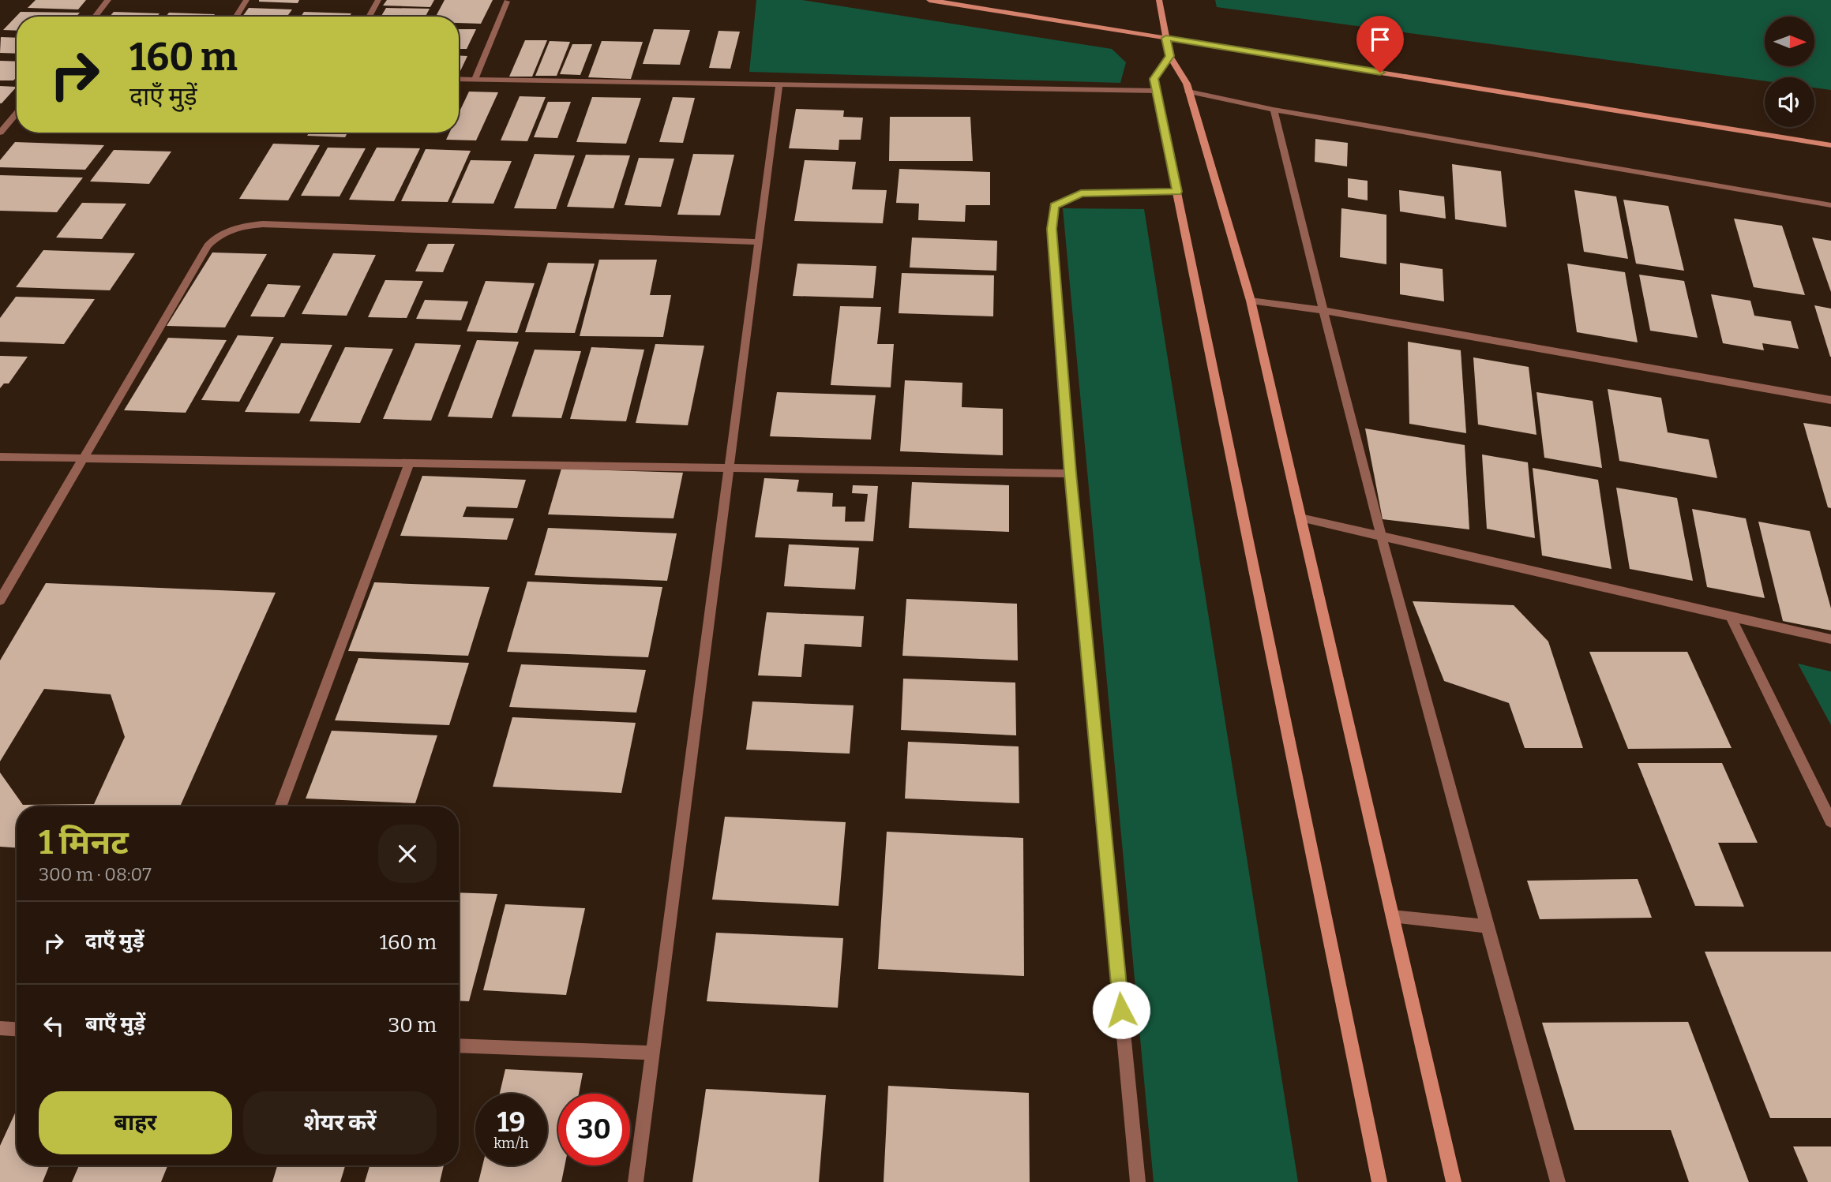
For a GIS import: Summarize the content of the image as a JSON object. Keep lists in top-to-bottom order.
{
  "north": "right",
  "page": {
    "turn": ["160 m", "दाएँ मुड़ें"],
    "heading": ["1 मिनट", "300 m · 08:07"],
    "list": [
      {
        "name": "दाएँ मुड़ें",
        "value": "160 m"
      },
      {
        "name": "बाएँ मुड़ें",
        "value": "30 m"
      }
    ],
    "buttons": ["बाहर", "शेयर करें"],
    "speed": "19 km/h",
    "limit": "30"
  }
}
